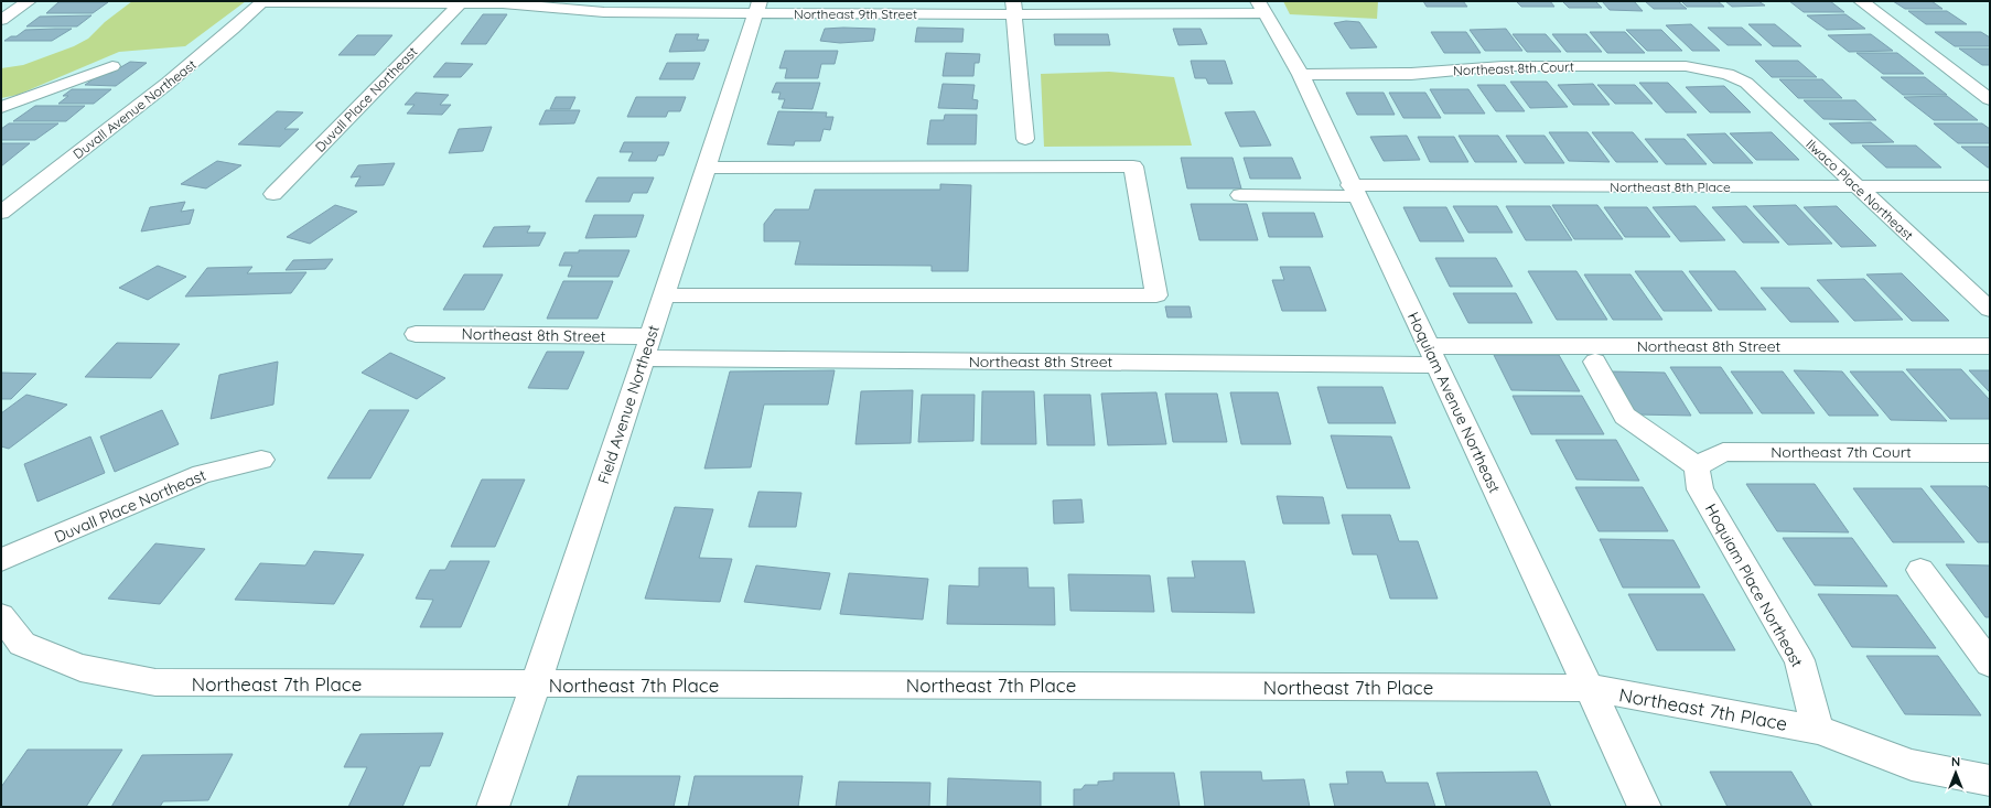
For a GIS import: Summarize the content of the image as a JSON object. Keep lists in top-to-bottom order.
{
  "streets": {
    "street": [
      "Northeast 9th Street",
      "Northeast 8th Court",
      "Duvall Place Northeast",
      "Duvall Avenue Northeast",
      "Northeast 8th Place",
      "Ilwaco Place Northeast",
      "Northeast 8th Street",
      "Hoquiam Avenue Northeast",
      "Field Avenue Northeast",
      "Northeast 7th Court",
      "Hoquiam Place Northeast",
      "Northeast 7th Place"
    ]
  },
  "crossings": [
    ["Northeast 9th Street", "Duvall Place Northeast"],
    ["Northeast 9th Street", "Duvall Avenue Northeast"],
    ["Northeast 9th Street", "Hoquiam Avenue Northeast"],
    ["Northeast 9th Street", "Field Avenue Northeast"],
    ["Northeast 8th Court", "Ilwaco Place Northeast"],
    ["Northeast 8th Court", "Hoquiam Avenue Northeast"],
    ["Northeast 8th Place", "Ilwaco Place Northeast"],
    ["Northeast 8th Place", "Hoquiam Avenue Northeast"],
    ["Northeast 8th Street", "Hoquiam Avenue Northeast"],
    ["Northeast 8th Street", "Field Avenue Northeast"],
    ["Hoquiam Avenue Northeast", "Northeast 7th Place"],
    ["Field Avenue Northeast", "Northeast 7th Place"],
    ["Northeast 7th Court", "Hoquiam Place Northeast"],
    ["Hoquiam Place Northeast", "Northeast 7th Place"]
  ],
  "north": "top"
}
